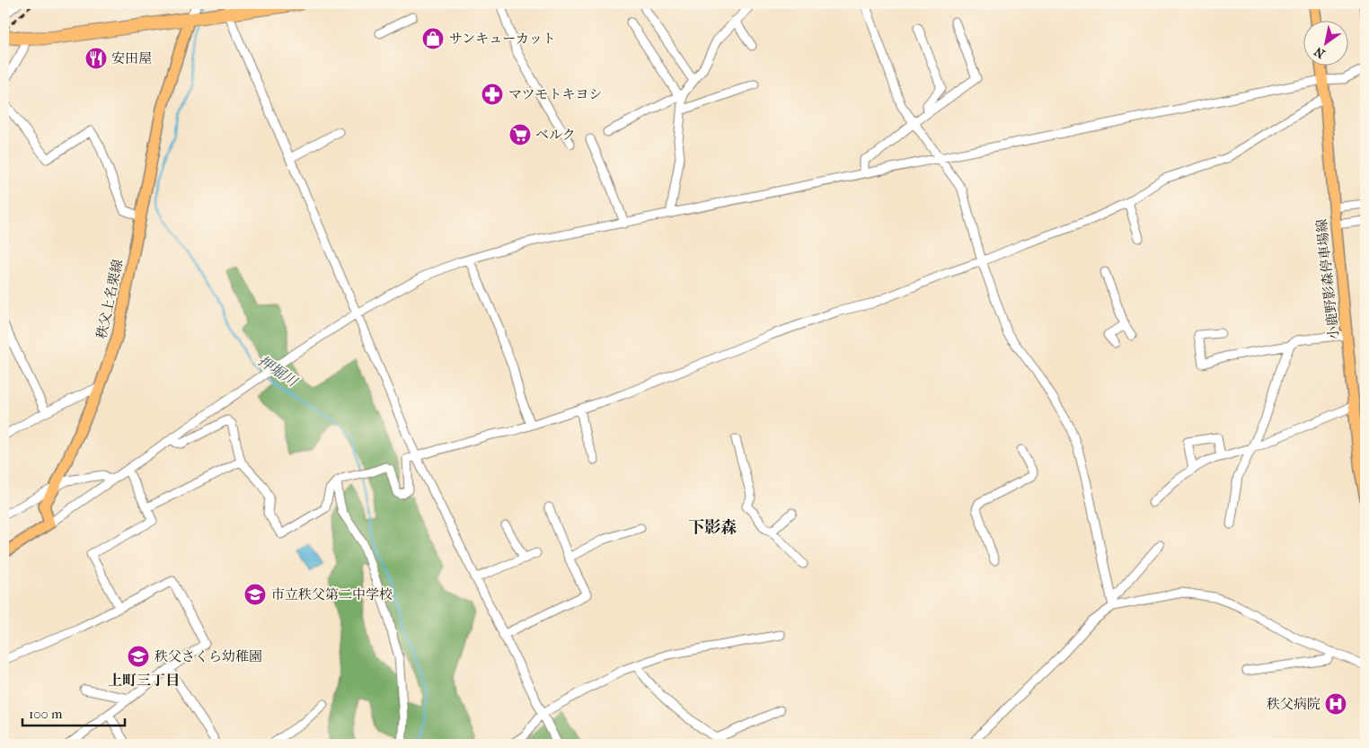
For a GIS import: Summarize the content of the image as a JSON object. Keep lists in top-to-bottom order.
{
  "streets": {
    "main road": ["小鹿野影森停車場線", "秩父上名栗線"]
  },
  "districts": ["下影森", "上町三丁目"],
  "water": ["押堀川"],
  "places": {
    "shop": ["サンキューカット"],
    "restaurant": ["安田屋"],
    "pharmacy": ["マツモトキヨシ"],
    "supermarket": ["ベルク"],
    "school or university": ["市立秩父第二中学校", "秩父さくら幼稚園"],
    "hospital": ["秩父病院"]
  },
  "scale_bar": "100 m",
  "north": "bottom left"
}
